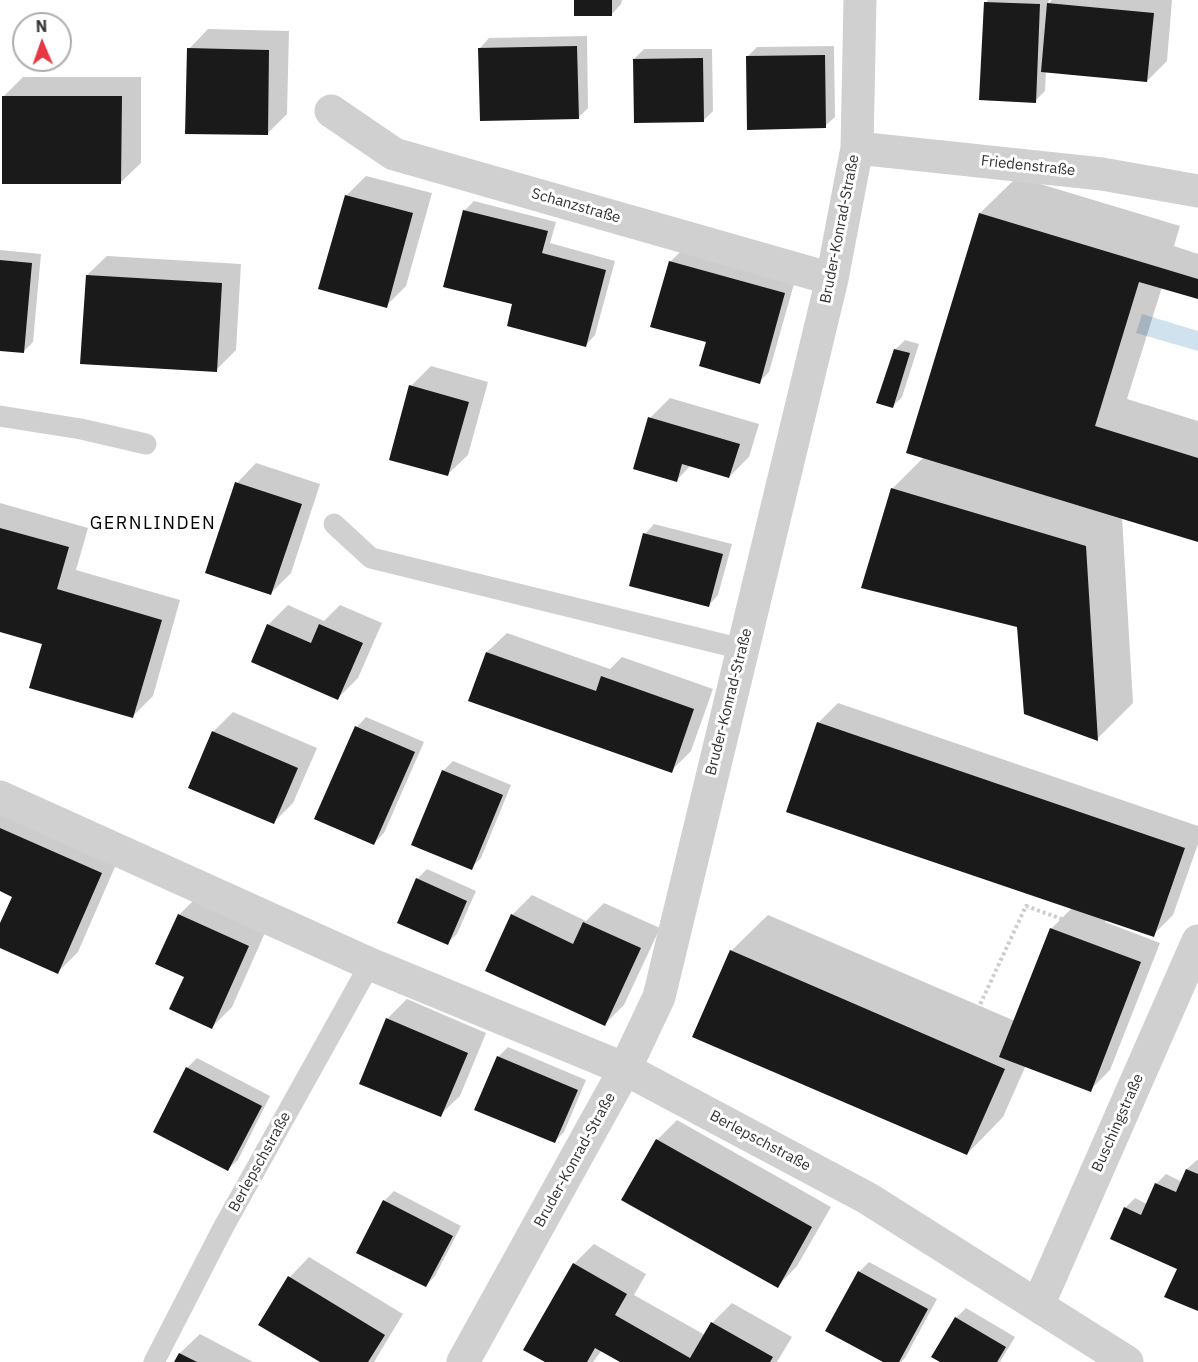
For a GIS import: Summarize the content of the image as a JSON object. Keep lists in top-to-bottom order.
{
  "streets": {
    "street": [
      "Friedenstraße",
      "Schanzstraße",
      "Bruder-Konrad-Straße",
      "Buschingstraße",
      "Berlepschstraße"
    ]
  },
  "crossings": [
    ["Friedenstraße", "Bruder-Konrad-Straße"],
    ["Schanzstraße", "Bruder-Konrad-Straße"],
    ["Bruder-Konrad-Straße", "Berlepschstraße"],
    ["Buschingstraße", "Berlepschstraße"]
  ],
  "districts": ["GERNLINDEN"],
  "north": "top"
}
